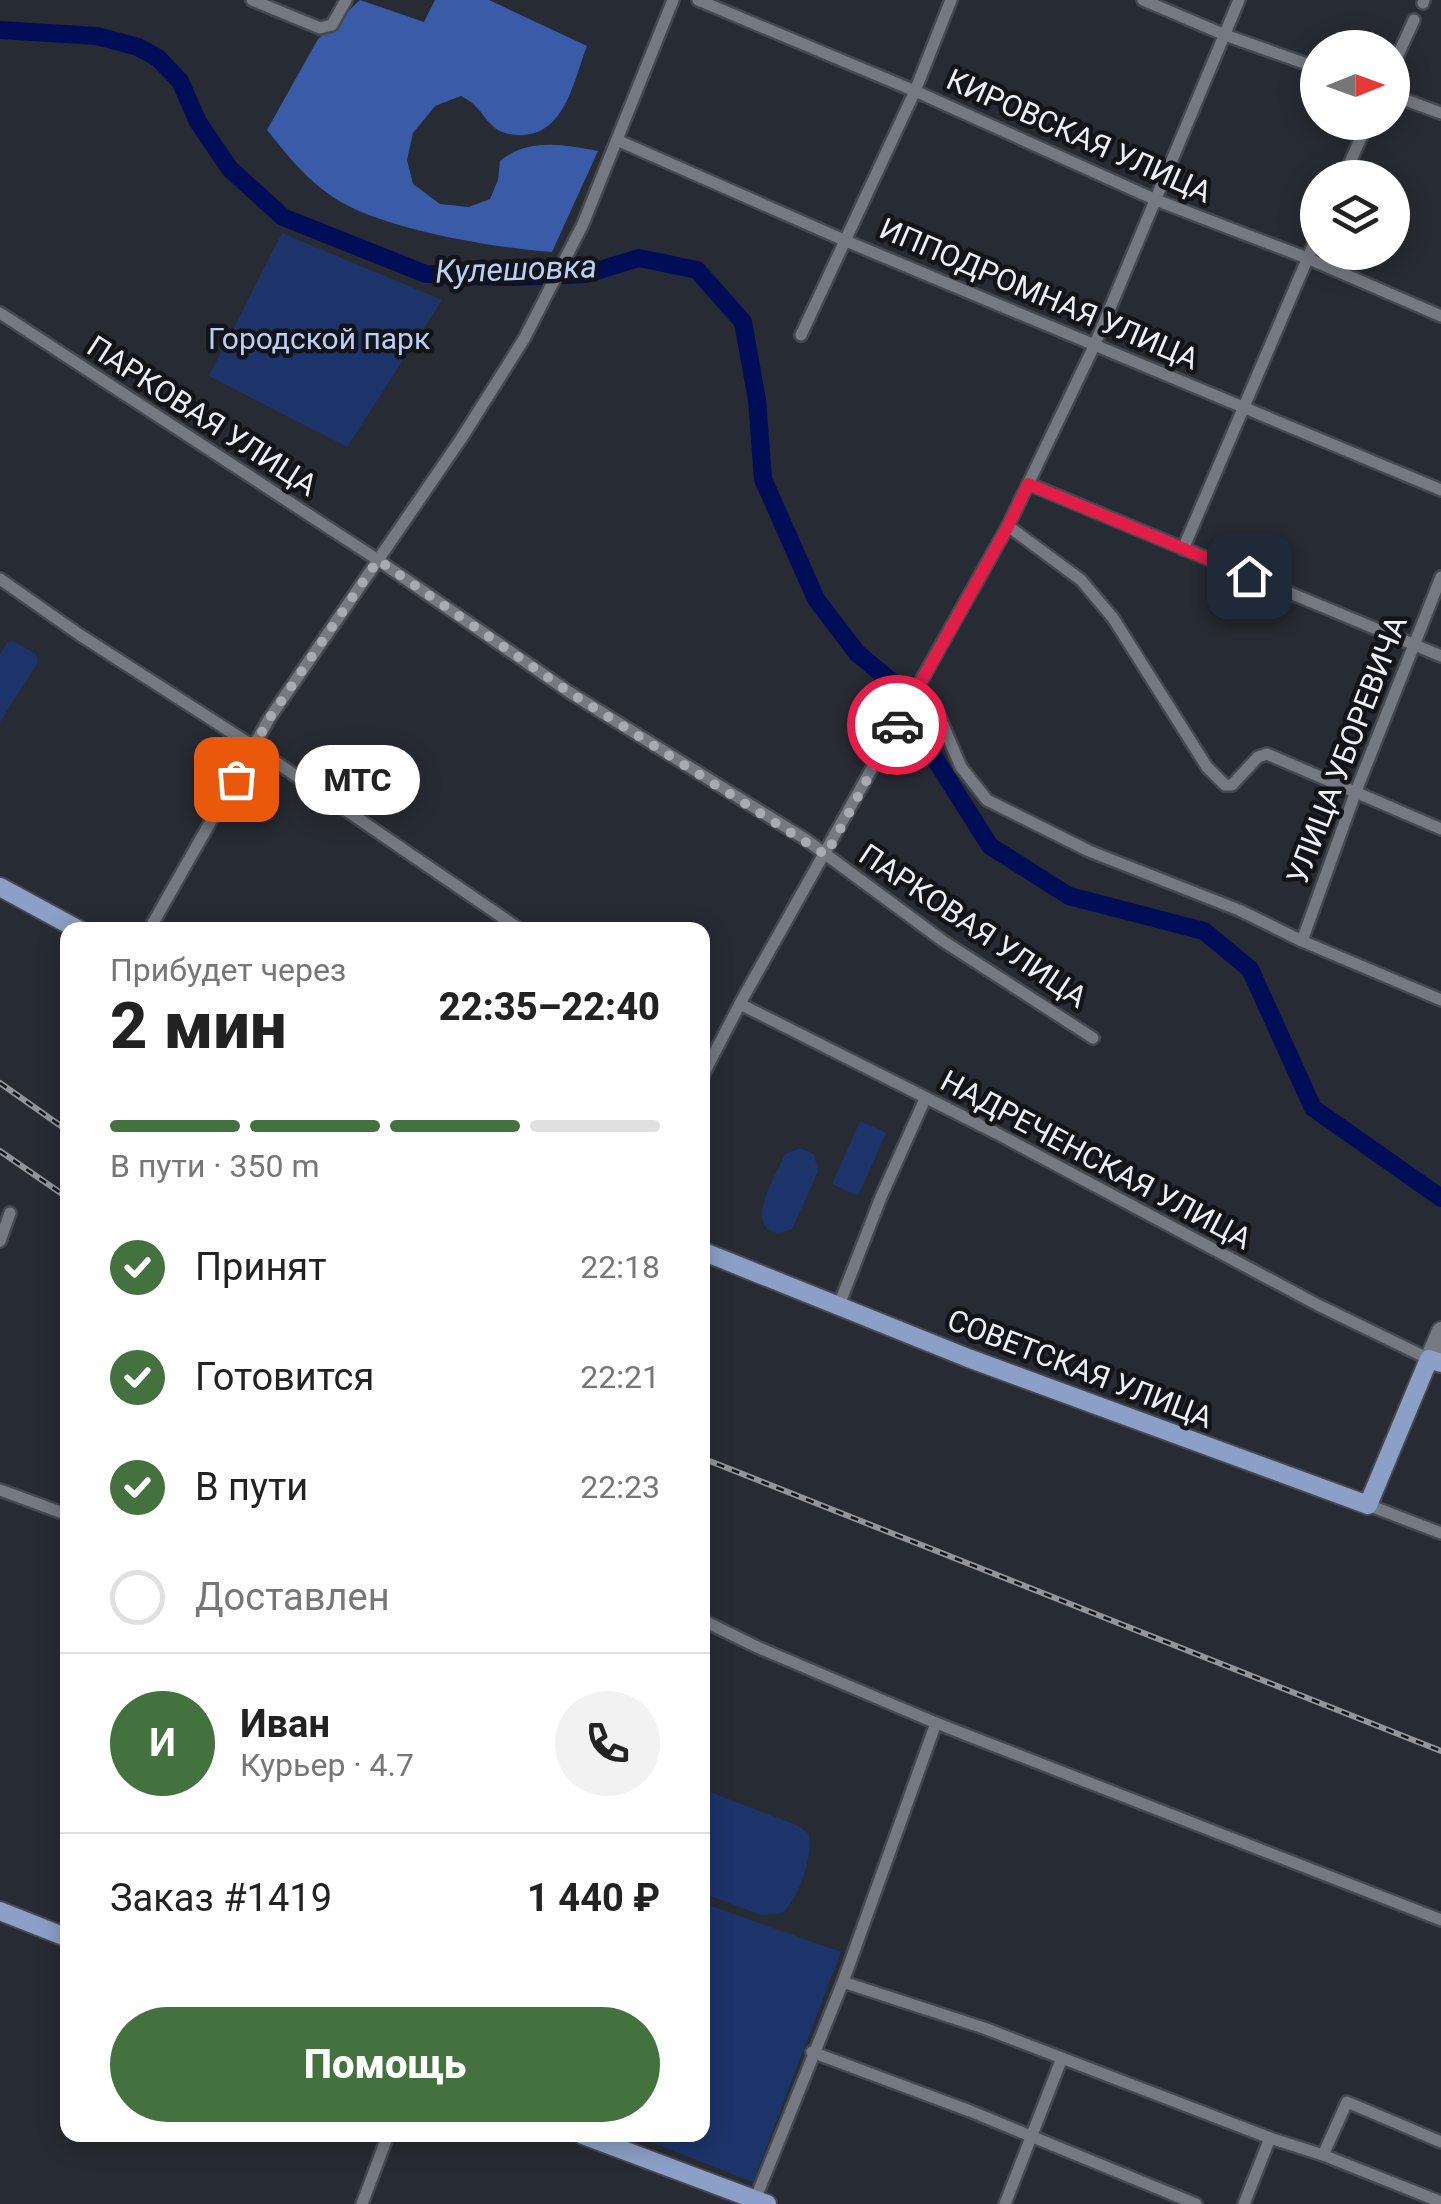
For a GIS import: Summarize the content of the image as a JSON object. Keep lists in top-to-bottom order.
{
  "streets": {
    "main road": ["СОВЕТСКАЯ УЛИЦА"],
    "street": [
      "КИРОВСКАЯ УЛИЦА",
      "ИППОДРОМНАЯ УЛИЦА",
      "ПАРКОВАЯ УЛИЦА",
      "УЛИЦА УБОРЕВИЧА",
      "НАДРЕЧЕНСКАЯ УЛИЦА"
    ]
  },
  "water": ["Кулешовка"],
  "parks": ["Городской парк"],
  "places": ["МТС"],
  "north": "right",
  "page": {
    "bubble": "МТС",
    "heading": ["2 мин", "Прибудет через", "22:35–22:40"],
    "panel": [
      "Иван",
      "Курьер · 4.7",
      "Заказ #1419",
      "1 440 ₽"
    ],
    "bar": "В пути · 350 m",
    "list": [
      ["Принят", "22:18"],
      ["Готовится", "22:21"],
      ["В пути", "22:23"],
      "Доставлен"
    ],
    "round": "И",
    "buttons": "Помощь"
  }
}
